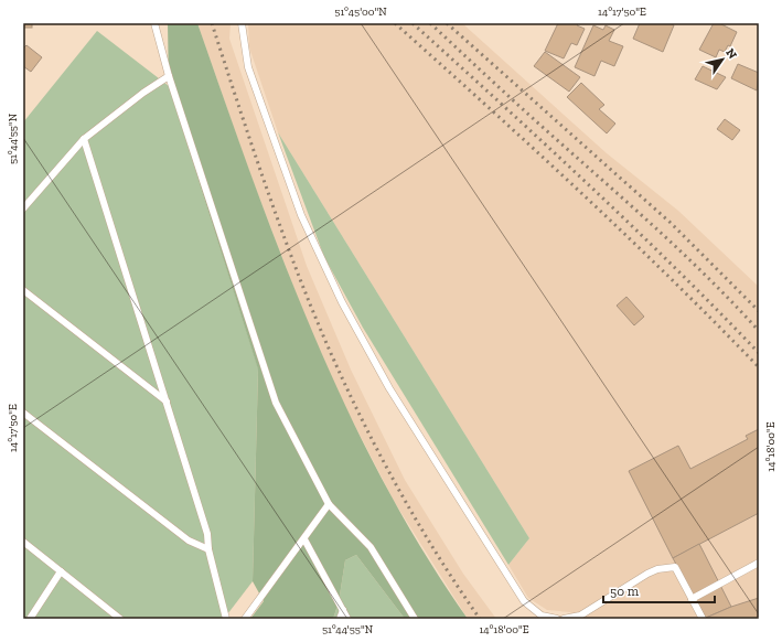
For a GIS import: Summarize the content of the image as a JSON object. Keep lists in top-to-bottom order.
{
  "scale_bar": "50 m",
  "north": "top right",
  "coordinates": [
    "51°45'00\"N",
    "14°17'50\"E",
    "51°44'55\"N",
    "14°18'00\"E"
  ]
}
